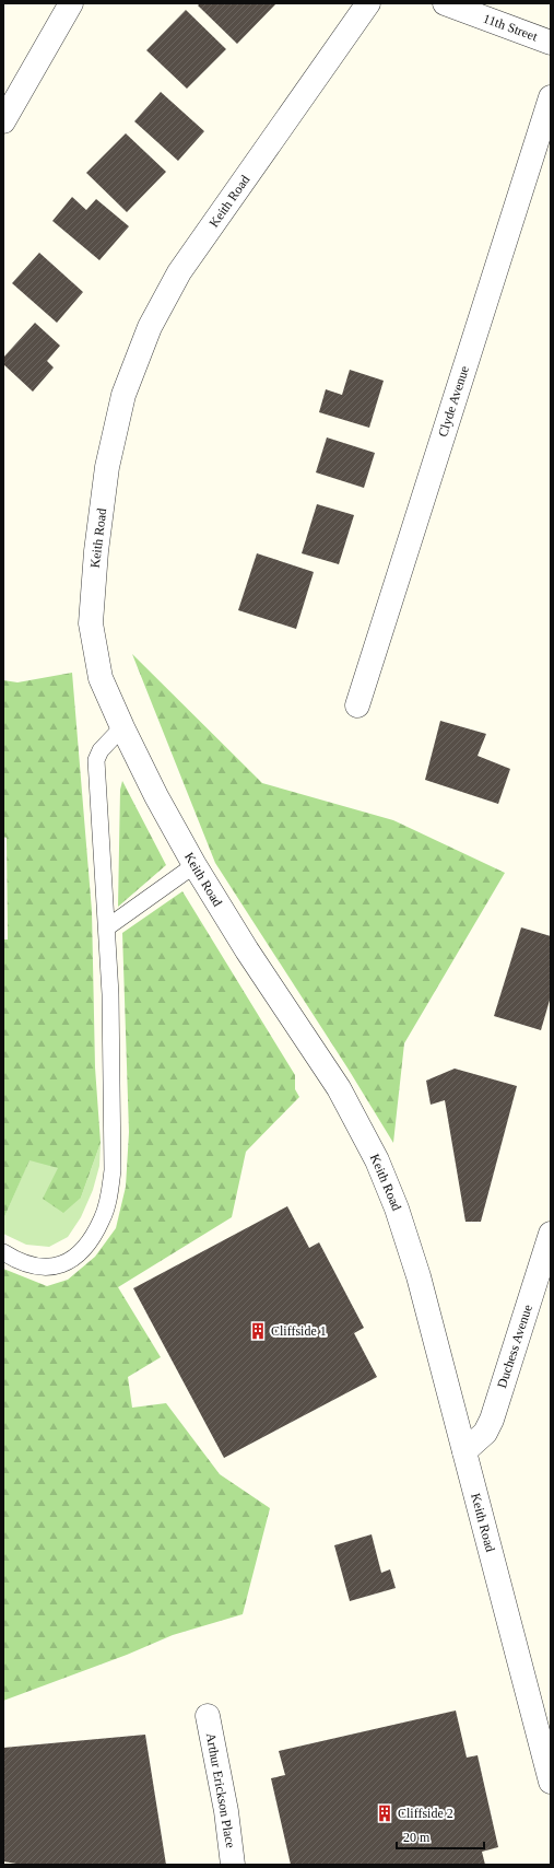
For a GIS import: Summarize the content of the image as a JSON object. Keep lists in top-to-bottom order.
{
  "streets": {
    "street": [
      "11th Street",
      "Keith Road",
      "Clyde Avenue",
      "Duchess Avenue",
      "Arthur Erickson Place"
    ]
  },
  "crossings": [
    ["Keith Road", "Duchess Avenue"]
  ],
  "places": {
    "building": ["Cliffside 1", "Cliffside 2"]
  },
  "scale_bar": "20 m"
}
